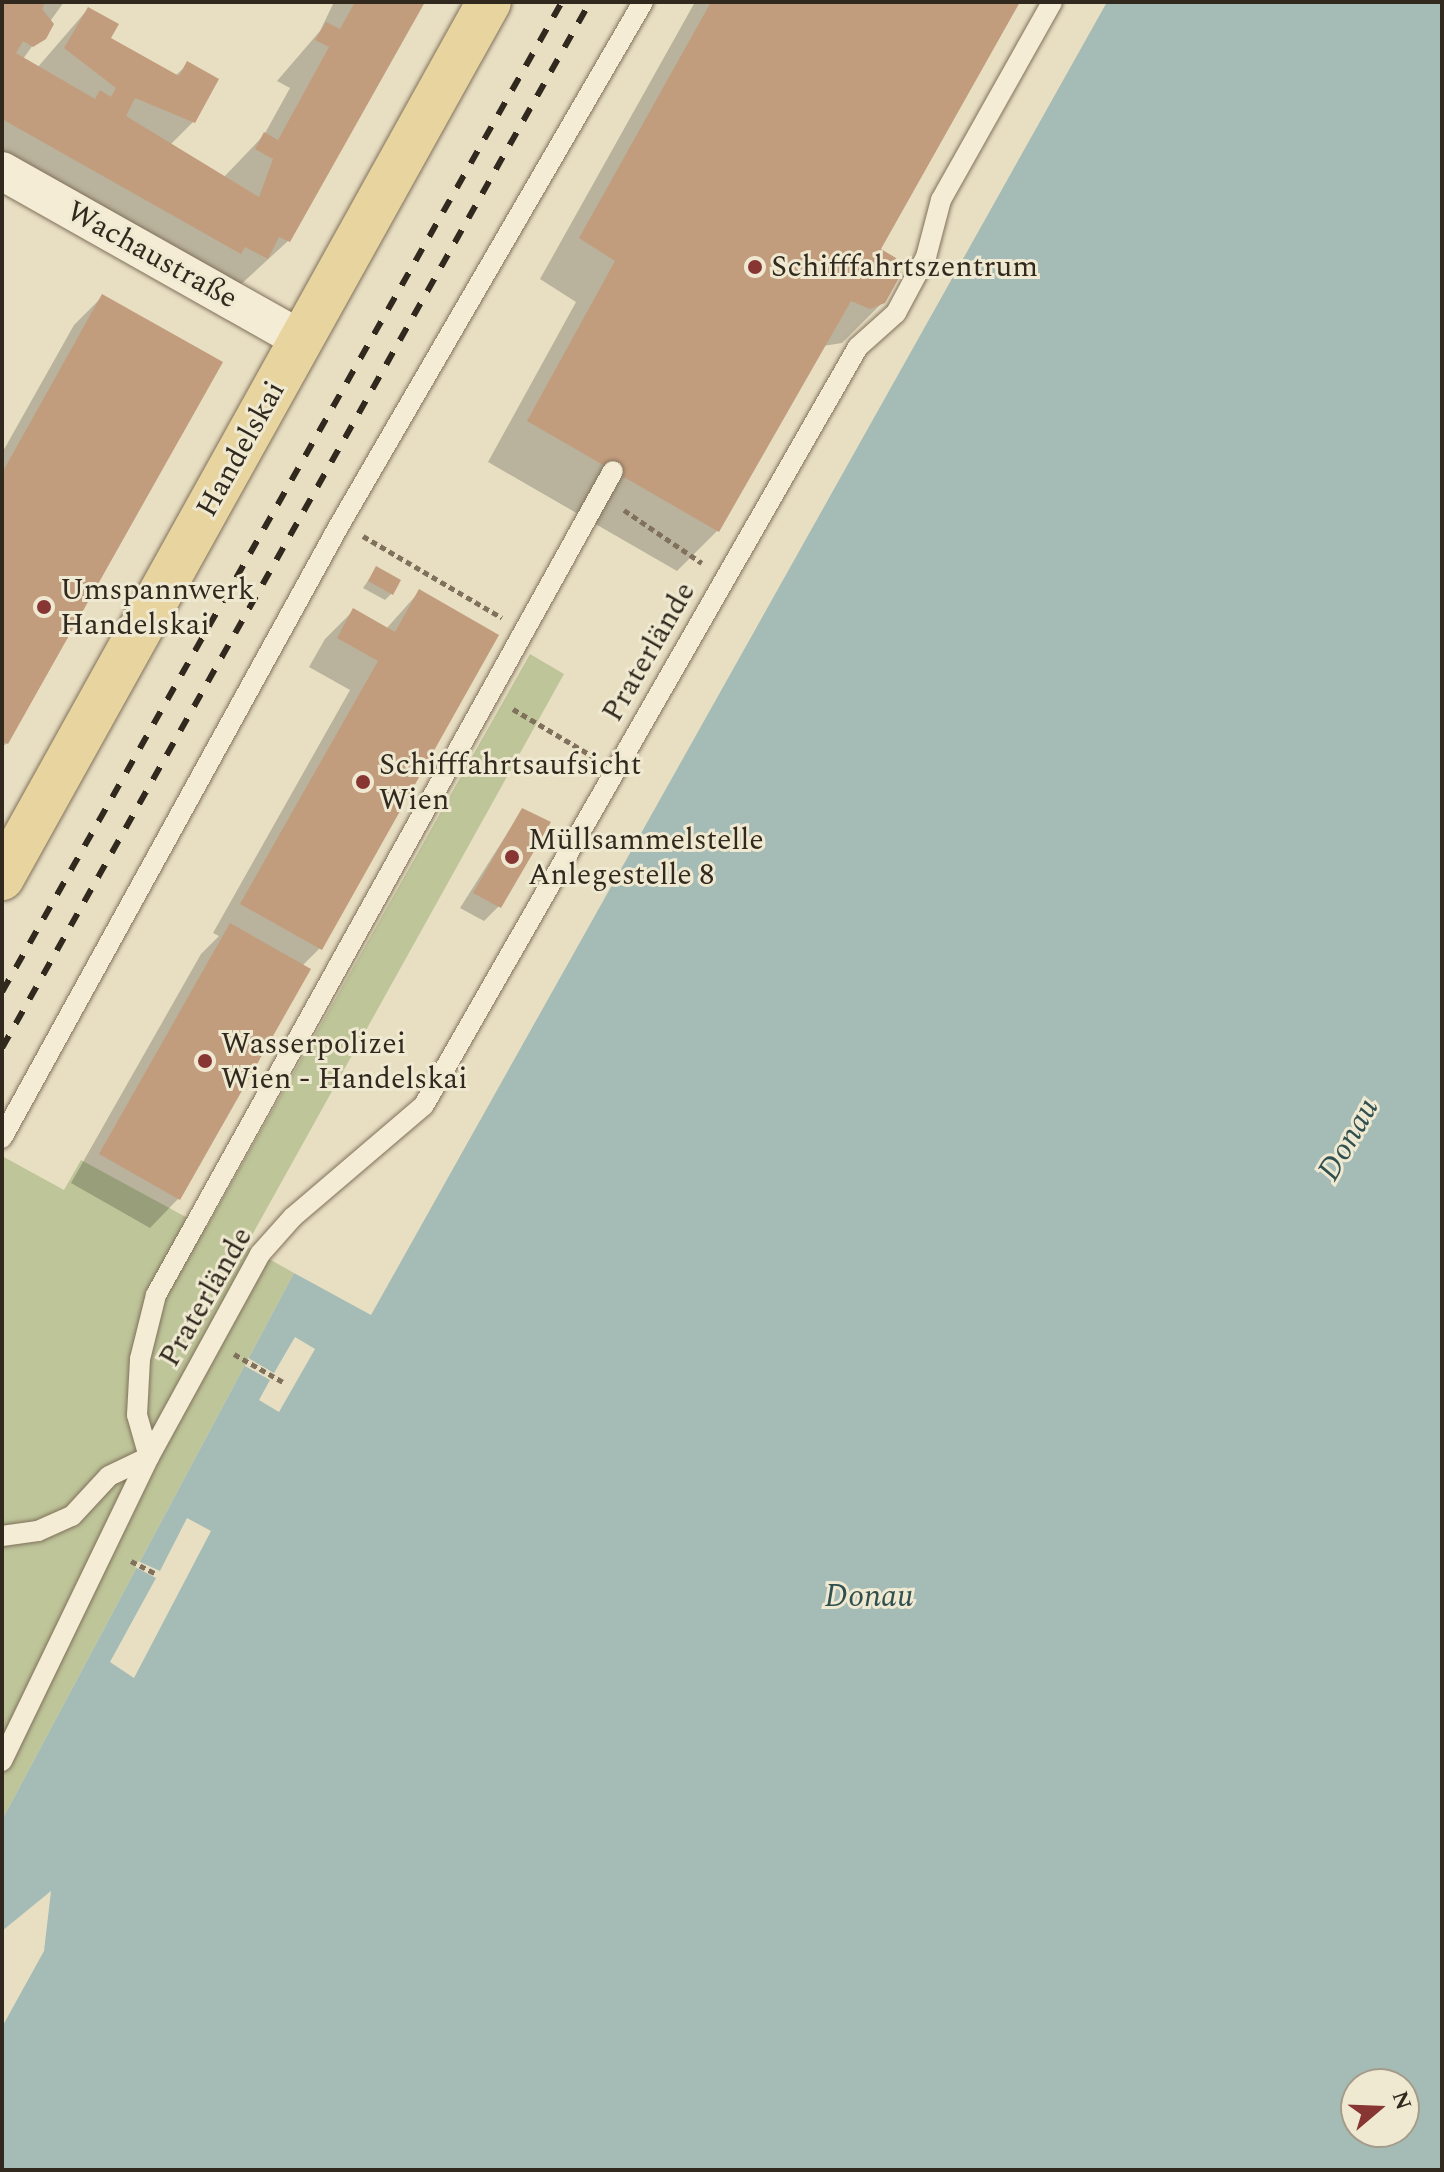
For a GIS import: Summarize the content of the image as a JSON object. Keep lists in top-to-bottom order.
{
  "streets": {
    "main road": ["Handelskai"],
    "street": ["Wachaustraße"],
    "lane": ["Praterlände"]
  },
  "crossings": [
    ["Wachaustraße", "Handelskai"]
  ],
  "water": ["Donau"],
  "places": [
    "Schifffahrtszentrum",
    "Umspannwerk Handelskai",
    "Schifffahrtsaufsicht Wien",
    "Müllsammelstelle Anlegestelle 8",
    "Wasserpolizei Wien - Handelskai"
  ],
  "north": "right"
}
